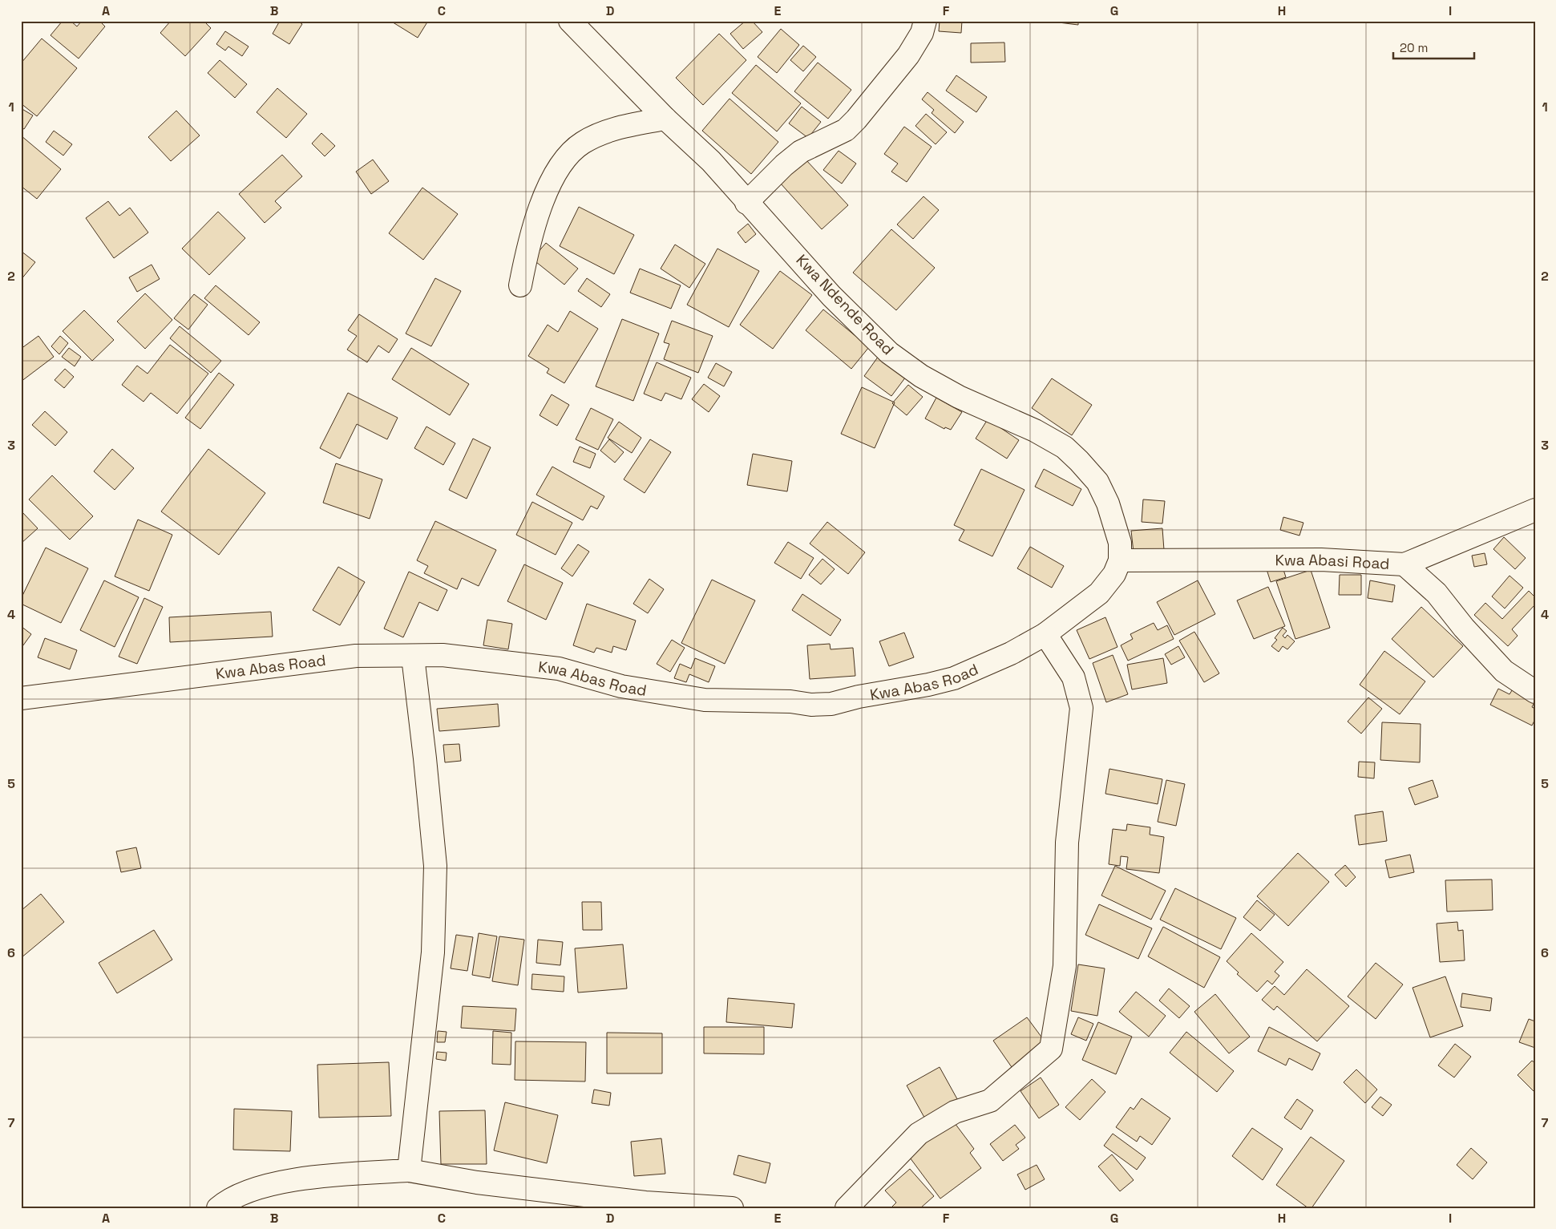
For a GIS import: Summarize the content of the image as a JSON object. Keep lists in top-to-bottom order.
{
  "streets": {
    "street": ["Kwa Ndende Road", "Kwa Abasi Road", "Kwa Abas Road"]
  },
  "crossings": [
    ["Kwa Ndende Road", "Kwa Abasi Road"],
    ["Kwa Ndende Road", "Kwa Abas Road"],
    ["Kwa Abasi Road", "Kwa Abas Road"]
  ],
  "scale_bar": "20 m",
  "grid": {
    "columns": [
      "A",
      "B",
      "C",
      "D",
      "E",
      "F",
      "G",
      "H",
      "I"
    ],
    "rows": [
      "1",
      "2",
      "3",
      "4",
      "5",
      "6",
      "7"
    ]
  }
}
